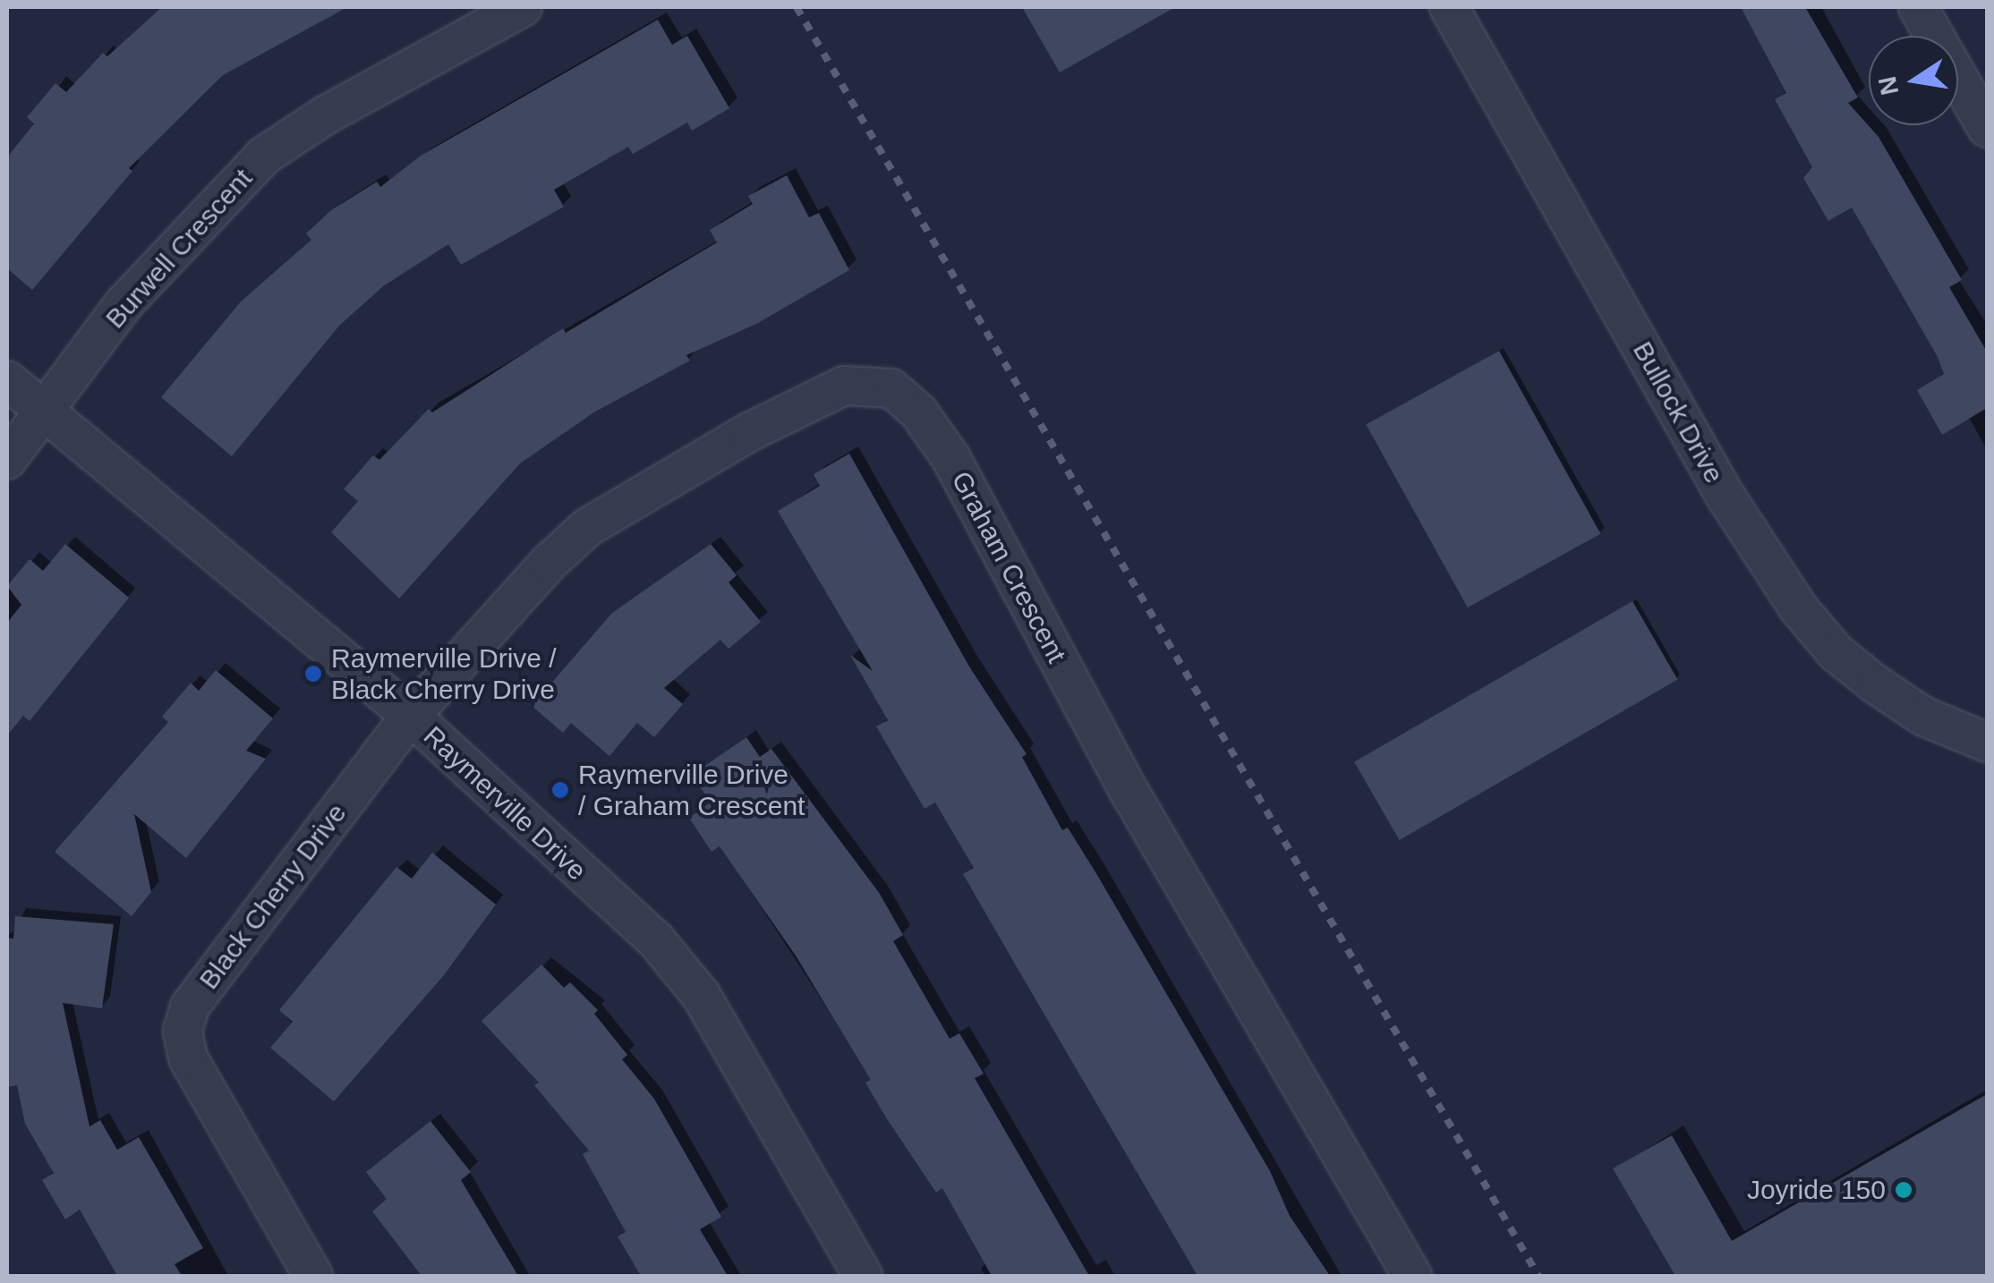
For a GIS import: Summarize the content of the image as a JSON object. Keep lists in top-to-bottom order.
{
  "streets": {
    "street": [
      "Burwell Crescent",
      "Bullock Drive",
      "Graham Crescent",
      "Raymerville Drive",
      "Black Cherry Drive"
    ]
  },
  "crossings": [
    ["Burwell Crescent", "Raymerville Drive"],
    ["Graham Crescent", "Raymerville Drive"],
    ["Graham Crescent", "Black Cherry Drive"],
    ["Raymerville Drive", "Black Cherry Drive"]
  ],
  "places": ["Raymerville Drive / Black Cherry Drive", "Raymerville Drive / Graham Crescent", "Joyride 150"],
  "north": "left"
}
